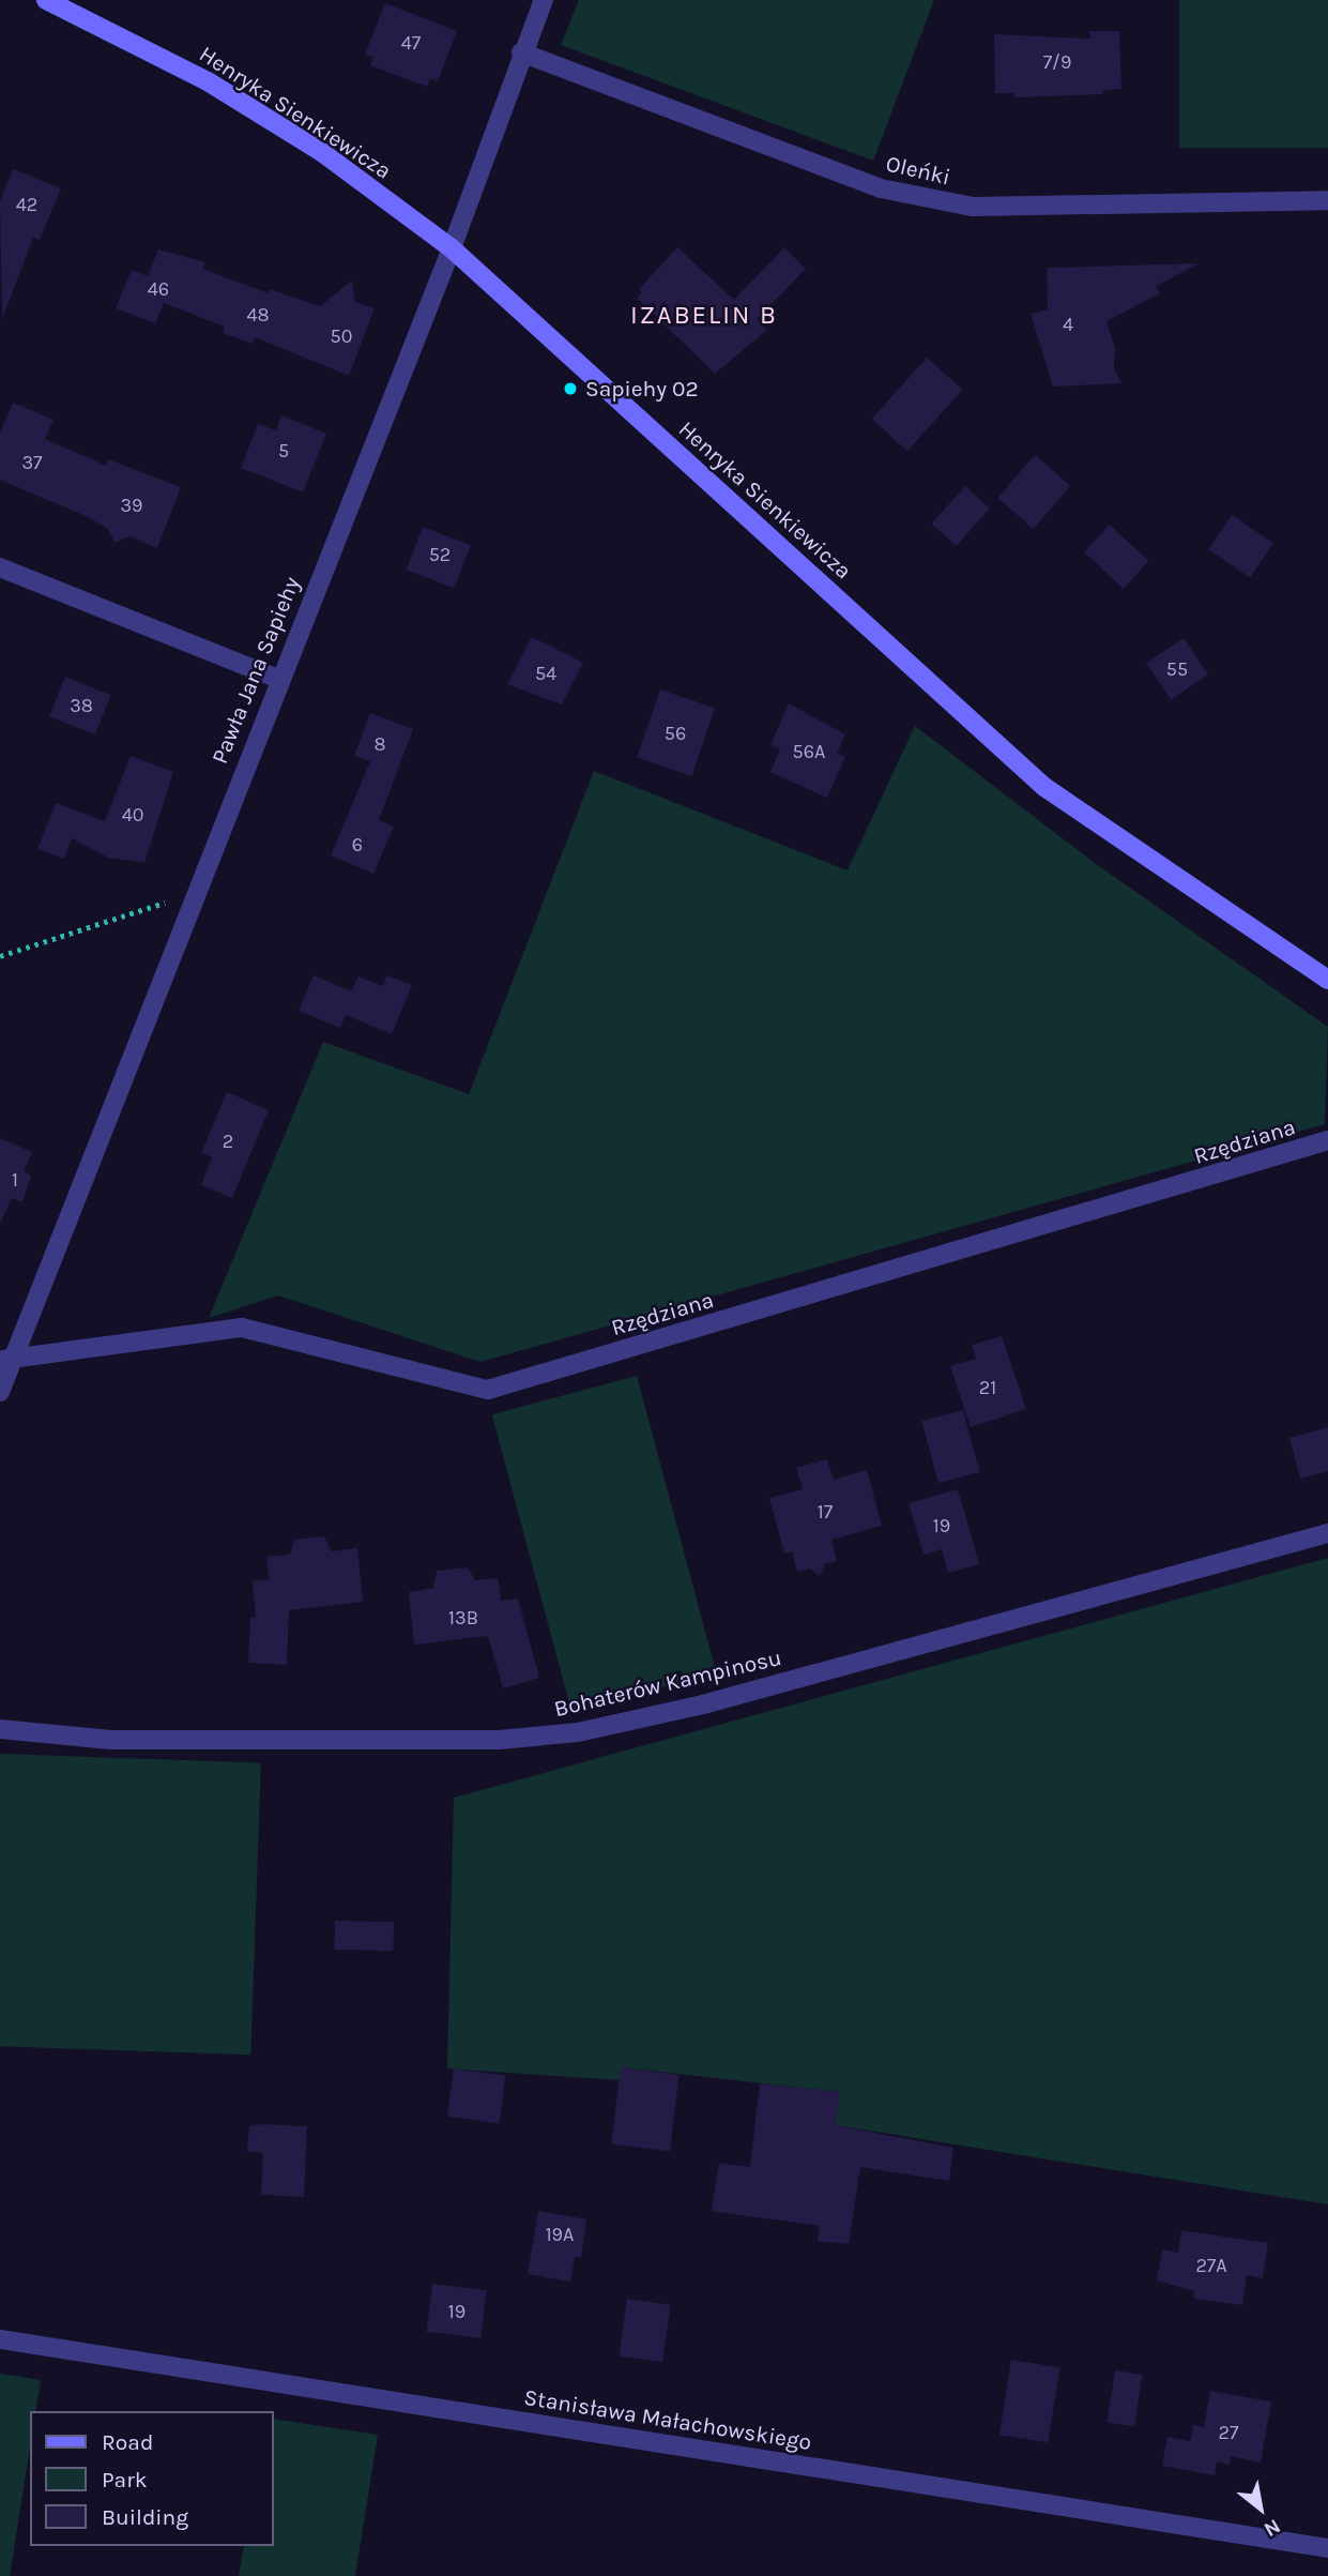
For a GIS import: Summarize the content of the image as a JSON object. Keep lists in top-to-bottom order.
{
  "streets": {
    "street": [
      "Henryka Sienkiewicza",
      "Oleńki",
      "Pawła Jana Sapiehy",
      "Rzędziana",
      "Bohaterów Kampinosu",
      "Stanisława Małachowskiego"
    ]
  },
  "crossings": [
    ["Henryka Sienkiewicza", "Pawła Jana Sapiehy"],
    ["Oleńki", "Pawła Jana Sapiehy"],
    ["Pawła Jana Sapiehy", "Rzędziana"]
  ],
  "districts": ["IZABELIN B"],
  "places": ["Sapiehy 02"],
  "house_numbers": [
    "47",
    "7/9",
    "42",
    "46",
    "48",
    "4",
    "50",
    "5",
    "37",
    "39",
    "52",
    "55",
    "54",
    "38",
    "56",
    "8",
    "56A",
    "40",
    "6",
    "2",
    "1",
    "21",
    "17",
    "19",
    "13B",
    "19A",
    "27A",
    "19",
    "27"
  ],
  "legend": ["Road", "Park", "Building"],
  "north": "bottom right"
}
